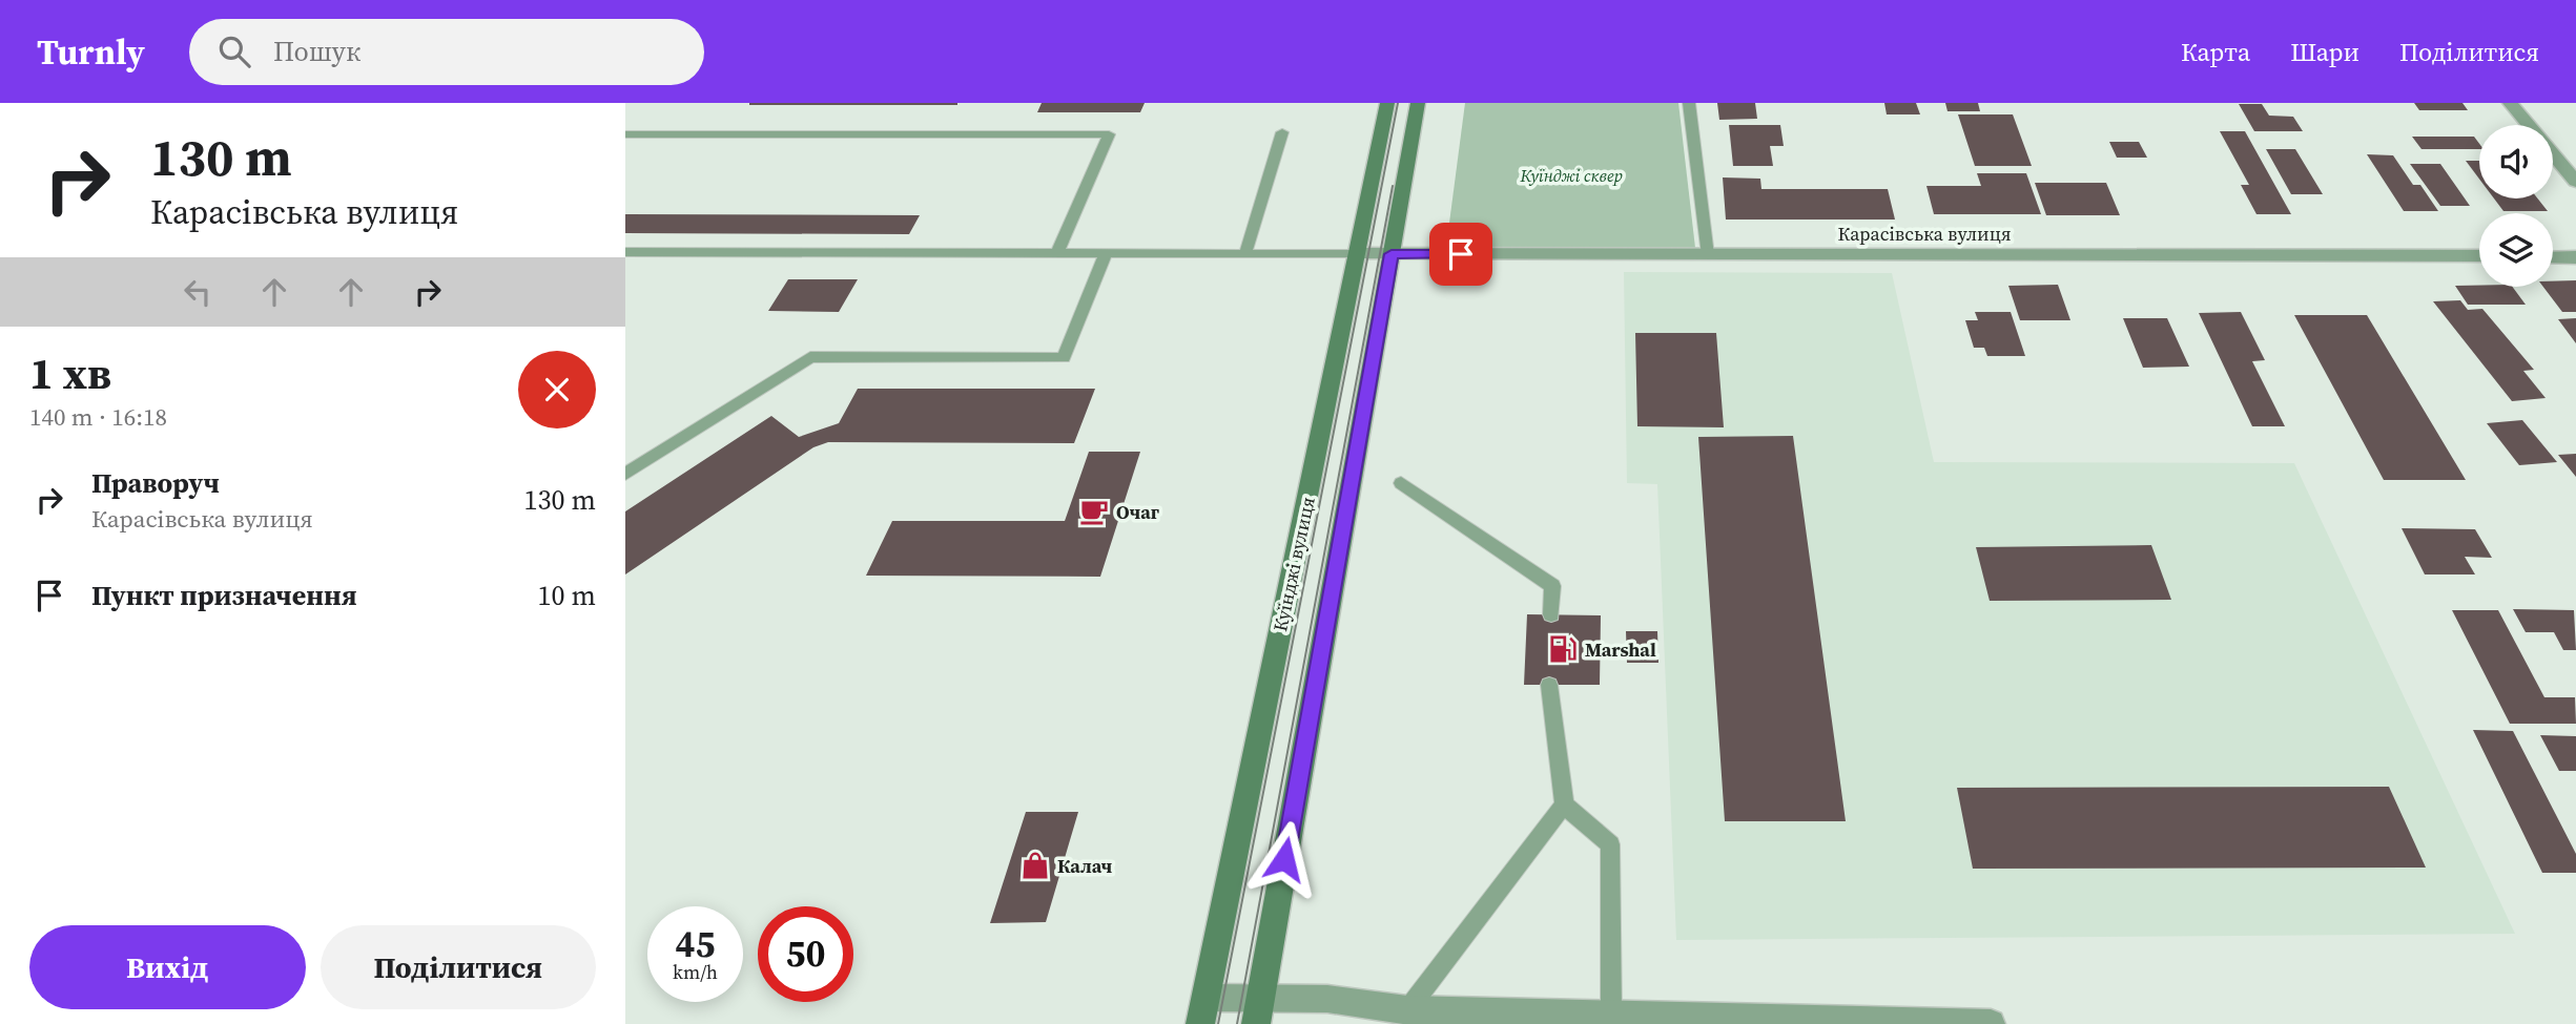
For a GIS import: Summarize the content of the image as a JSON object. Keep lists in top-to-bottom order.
{
  "streets": {
    "main road": ["Куїнджі вулиця"],
    "street": ["Карасівська вулиця"]
  },
  "crossings": [
    ["Карасівська вулиця", "Куїнджі вулиця"]
  ],
  "parks": ["Куїнджі сквер"],
  "places": {
    "cafe": ["Очаг"],
    "fuel station": ["Marshal"],
    "shop": ["Калач"]
  },
  "page": {
    "header": "Turnly",
    "search": "Пошук",
    "nav": ["Карта", "Шари", "Поділитися"],
    "turn": ["130 m", "Карасівська вулиця"],
    "heading": ["1 хв", "140 m · 16:18"],
    "list": [
      {
        "name": "Праворуч",
        "note": "Карасівська вулиця",
        "value": "130 m"
      },
      {
        "name": "Пункт призначення",
        "value": "10 m"
      }
    ],
    "speed": "45 km/h",
    "limit": "50",
    "buttons": ["Вихід", "Поділитися"]
  }
}
